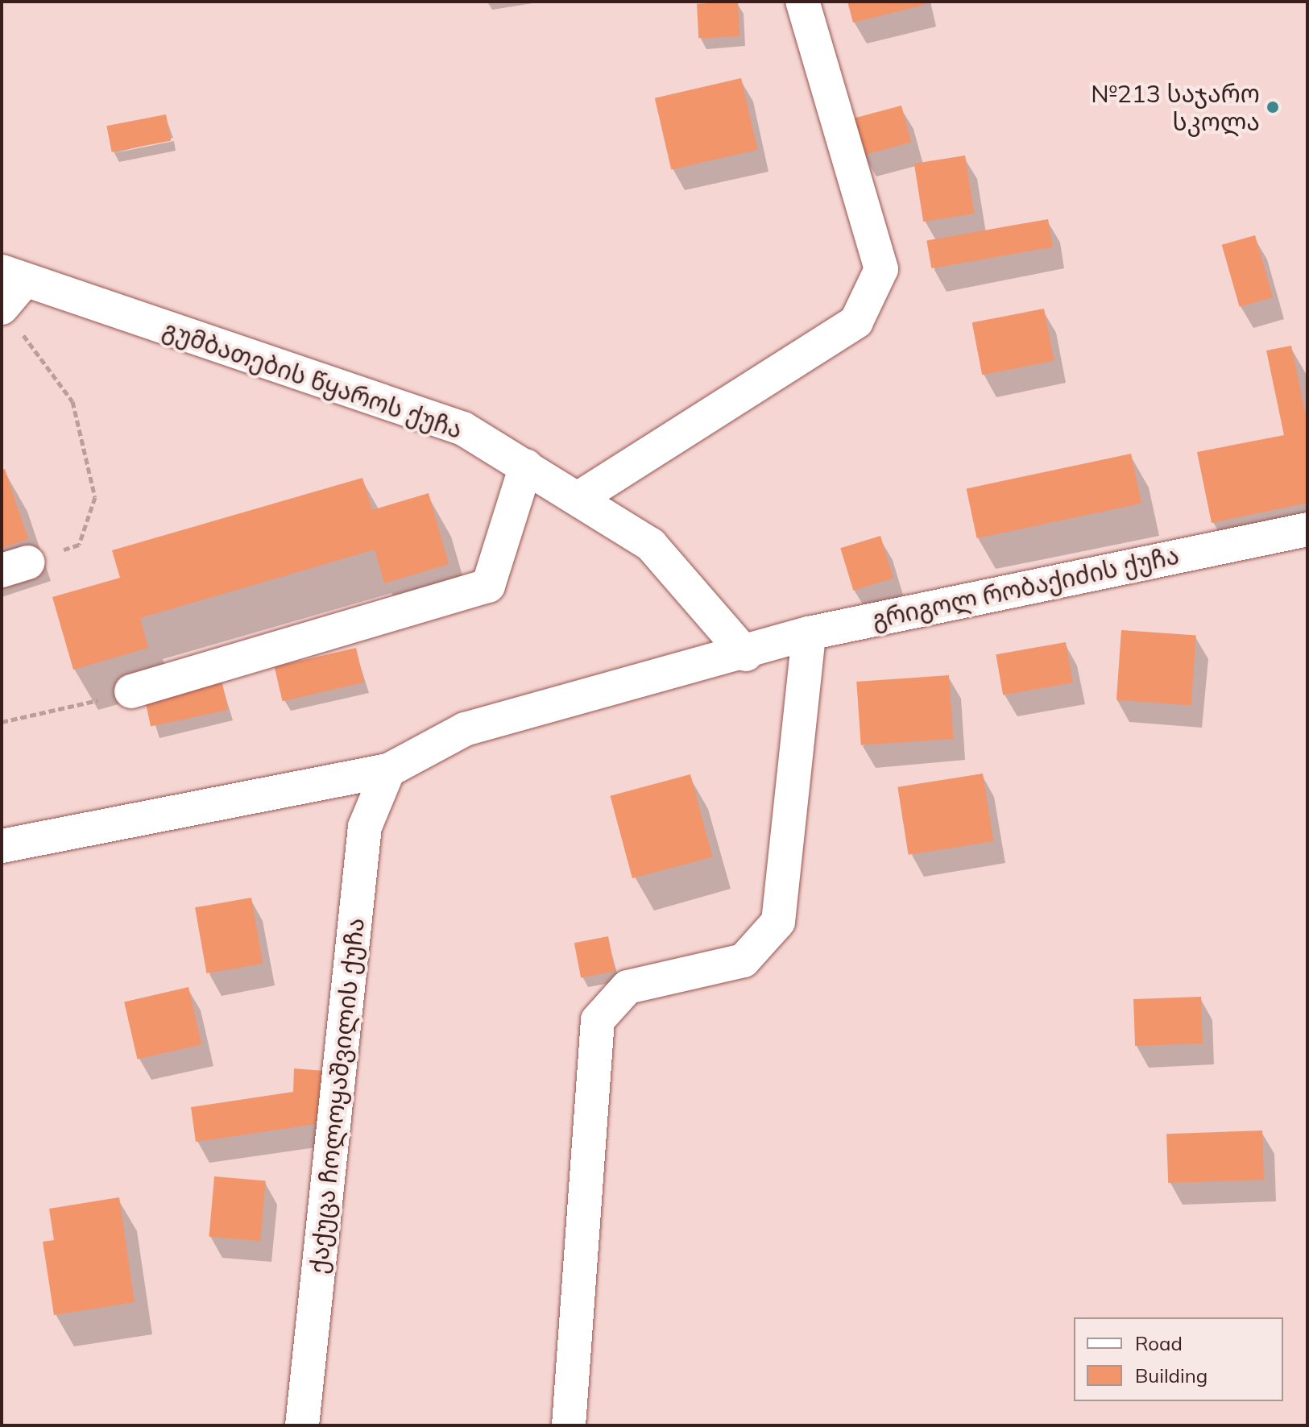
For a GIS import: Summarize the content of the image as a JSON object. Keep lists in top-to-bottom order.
{
  "streets": {
    "street": ["გუმბათების წყაროს ქუჩა", "გრიგოლ რობაქიძის ქუჩა", "ქაქუცა ჩოლოყაშვილის ქუჩა"]
  },
  "crossings": [
    ["გუმბათების წყაროს ქუჩა", "გრიგოლ რობაქიძის ქუჩა"]
  ],
  "places": ["№213 საჯარო სკოლა"],
  "legend": ["Road", "Building"]
}
